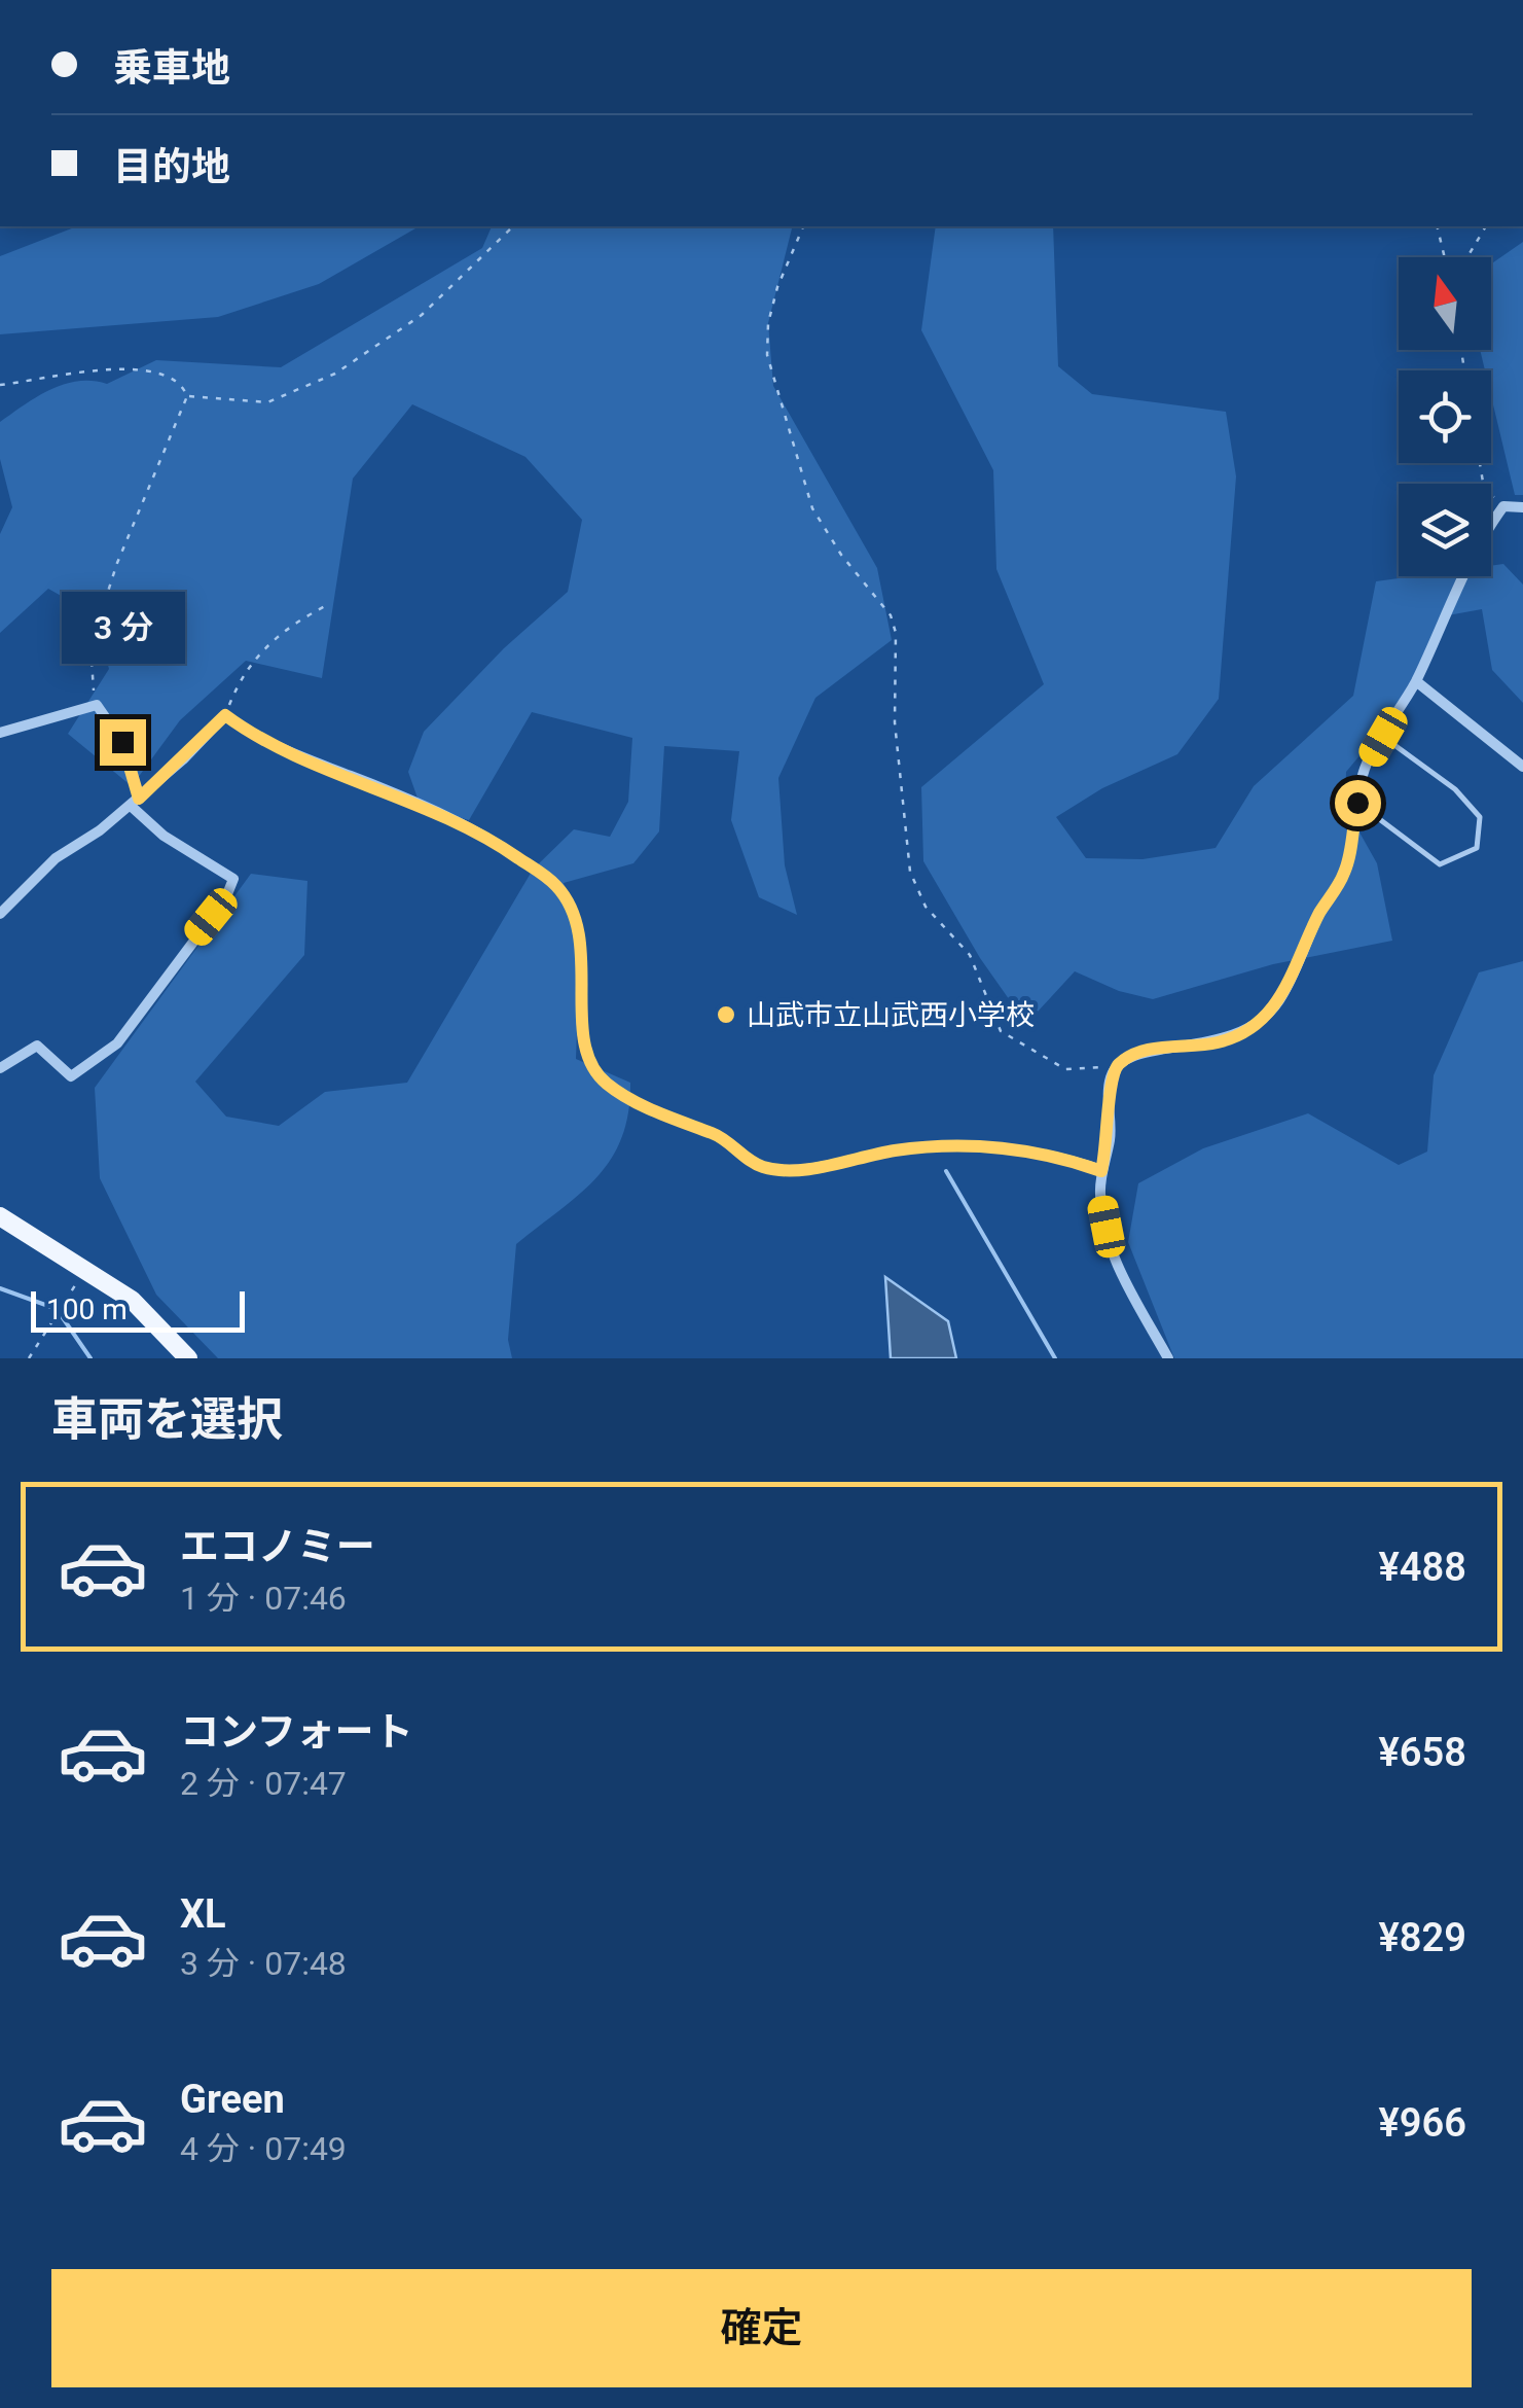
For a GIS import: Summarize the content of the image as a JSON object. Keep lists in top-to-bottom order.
{
  "places": ["山武市立山武西小学校"],
  "scale_bar": "100 m",
  "north": "top",
  "page": {
    "banner": ["乗車地", "目的地"],
    "bubble": "3 分",
    "scale": "100 m",
    "heading": "車両を選択",
    "list": [
      {
        "name": "エコノミー",
        "note": "1 分 · 07:46",
        "value": "¥488"
      },
      {
        "name": "コンフォート",
        "note": "2 分 · 07:47",
        "value": "¥658"
      },
      {
        "name": "XL",
        "note": "3 分 · 07:48",
        "value": "¥829"
      },
      {
        "name": "Green",
        "note": "4 分 · 07:49",
        "value": "¥966"
      }
    ],
    "buttons": "確定"
  }
}
